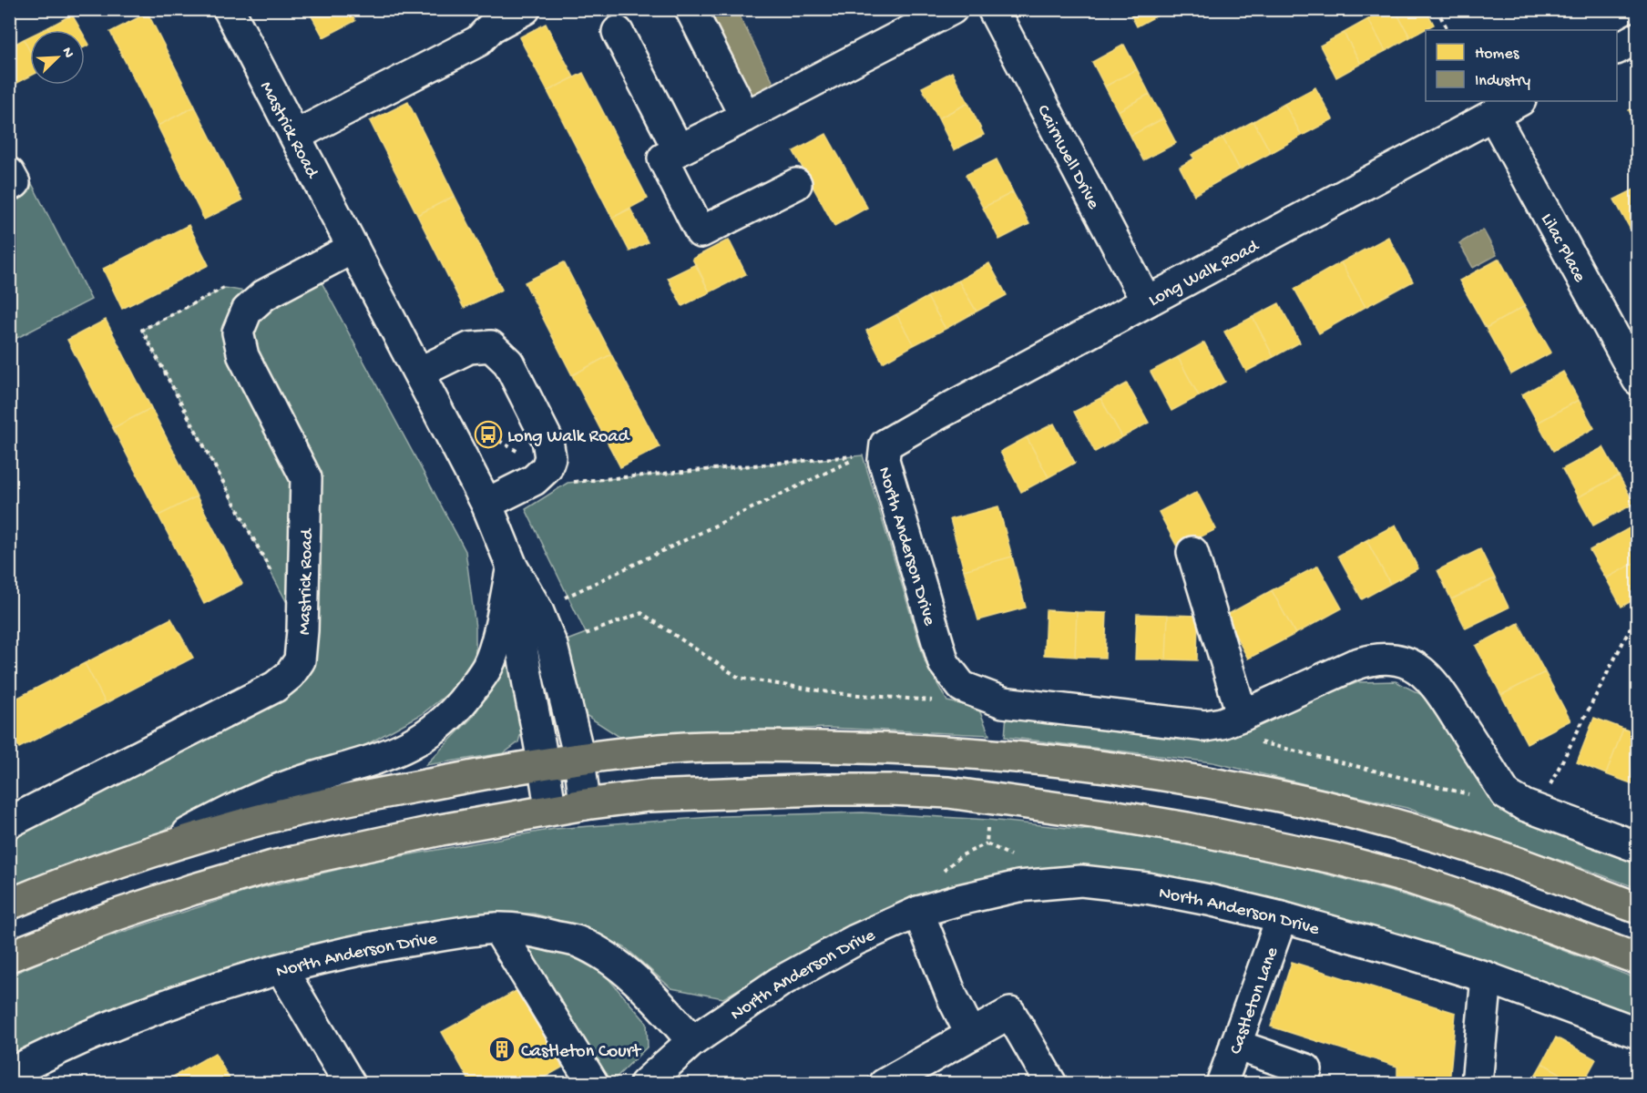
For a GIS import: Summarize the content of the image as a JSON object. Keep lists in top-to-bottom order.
{
  "streets": {
    "street": [
      "Mastrick Road",
      "Cairnwell Drive",
      "Lilac Place",
      "Long Walk Road",
      "North Anderson Drive",
      "Castleton Lane"
    ]
  },
  "crossings": [
    ["Cairnwell Drive", "Long Walk Road"],
    ["Lilac Place", "Long Walk Road"],
    ["Long Walk Road", "North Anderson Drive"],
    ["North Anderson Drive", "Castleton Lane"]
  ],
  "places": {
    "bus stop": ["Long Walk Road"],
    "building": ["Castleton Court"]
  },
  "legend": ["Homes", "Industry"],
  "north": "top right"
}
